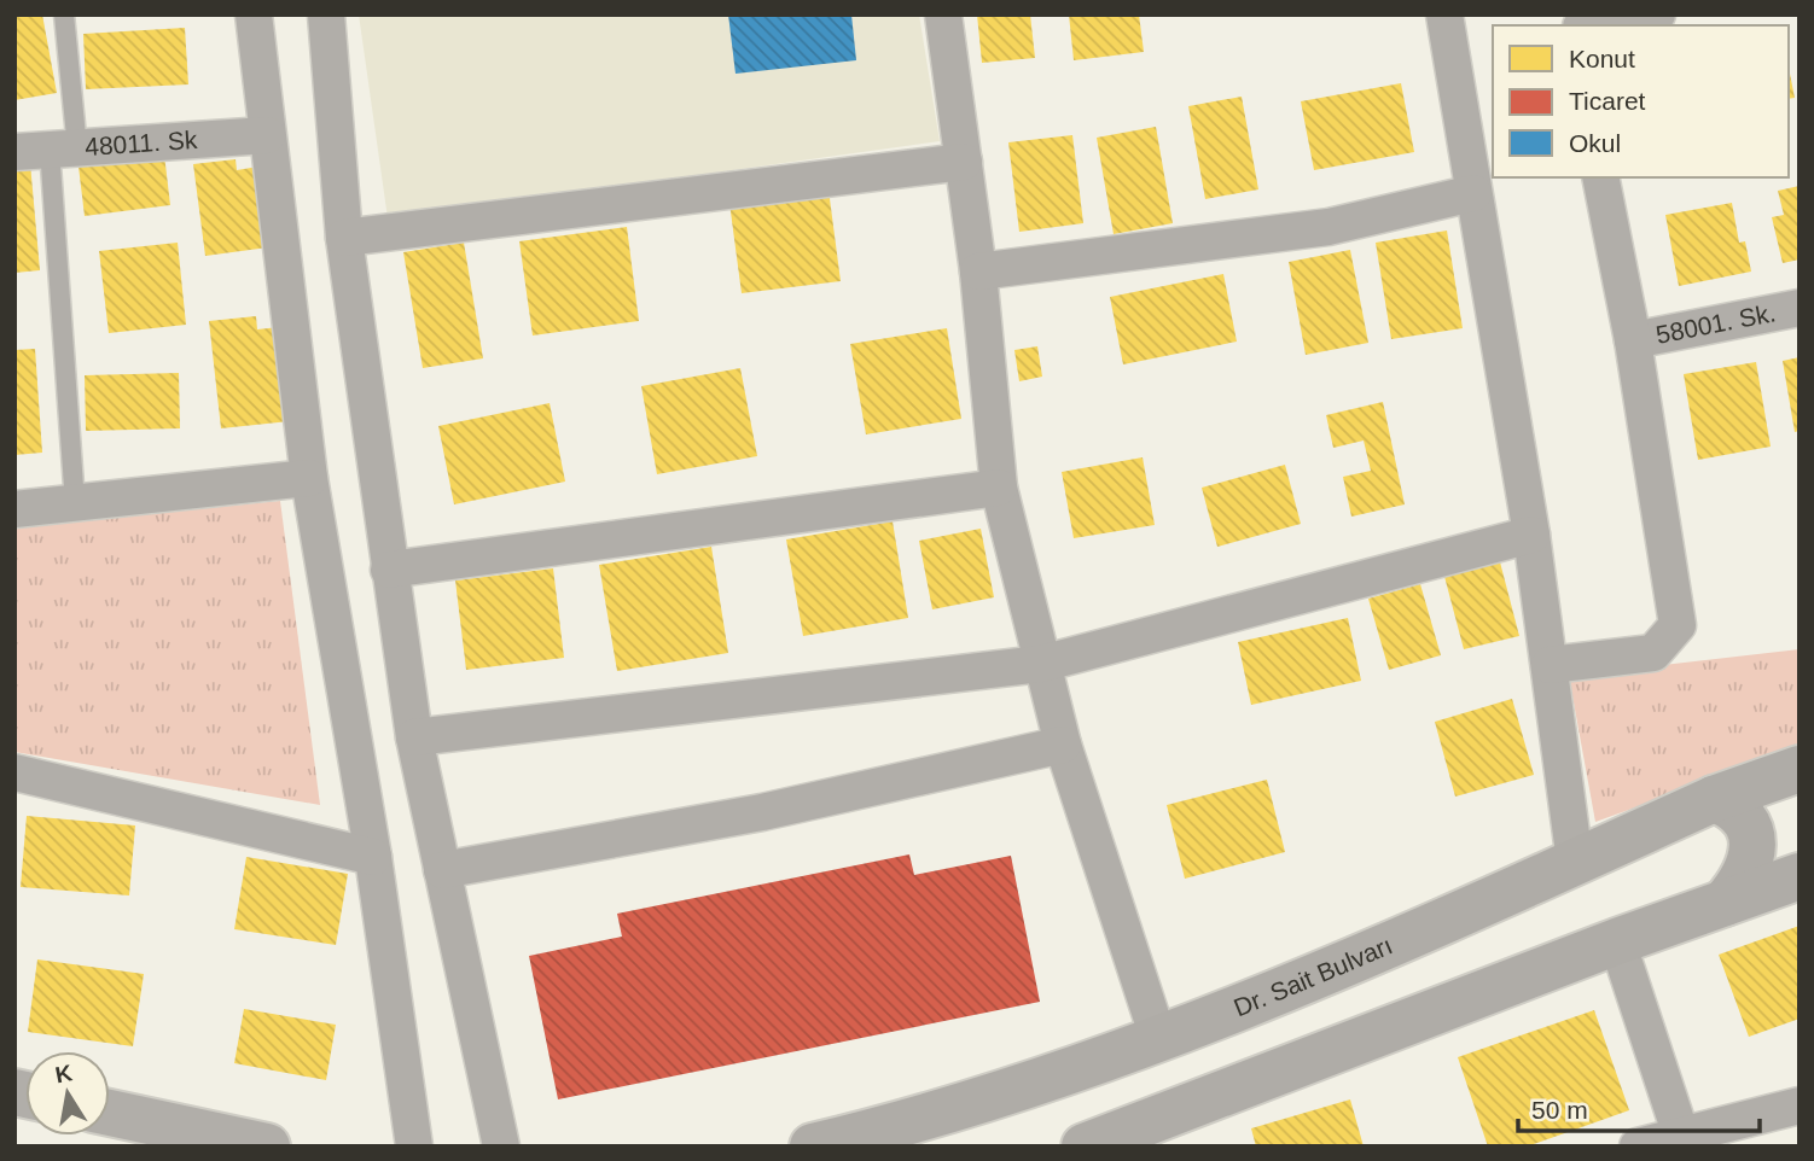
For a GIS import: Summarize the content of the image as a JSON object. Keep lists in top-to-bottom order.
{
  "streets": {
    "main road": ["Dr. Sait Bulvarı"],
    "street": ["48011. Sk", "58001. Sk."]
  },
  "legend": ["Konut", "Ticaret", "Okul"],
  "scale_bar": "50 m",
  "north": "top"
}
